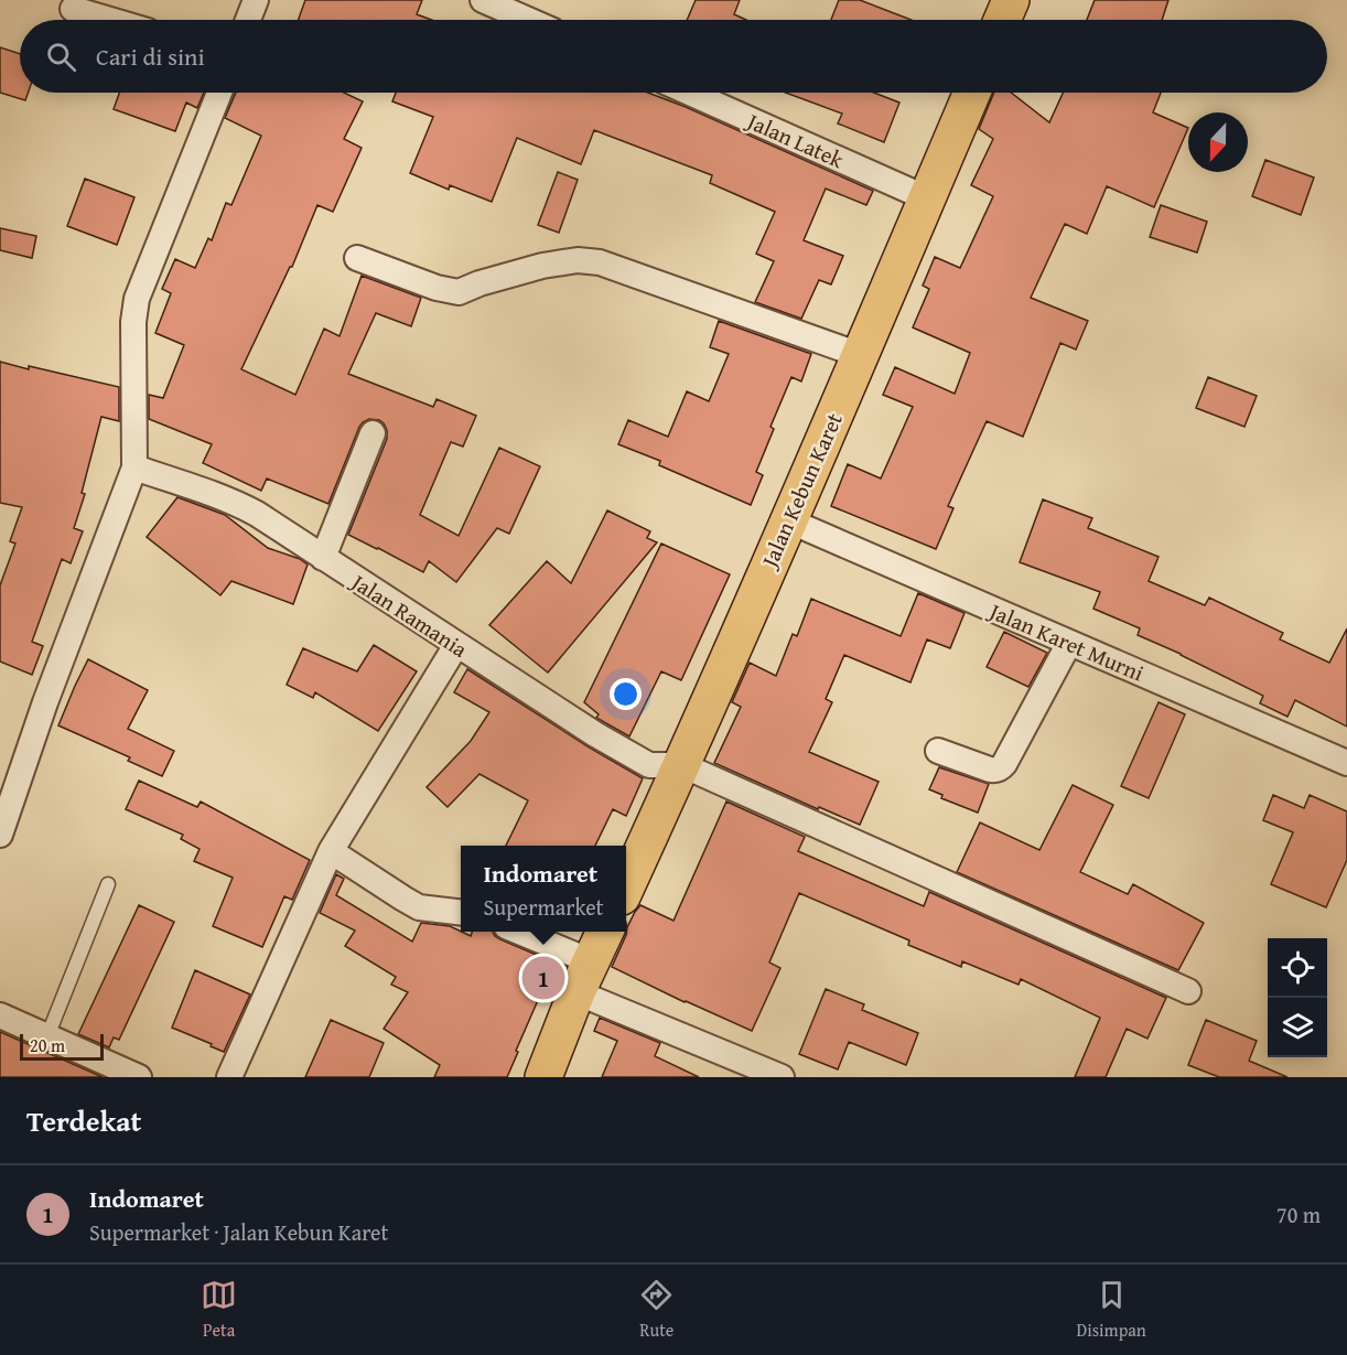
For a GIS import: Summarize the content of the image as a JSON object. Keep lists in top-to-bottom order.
{
  "streets": {
    "main road": ["Jalan Kebun Karet"],
    "street": ["Jalan Latek", "Jalan Ramania", "Jalan Karet Murni"]
  },
  "crossings": [
    ["Jalan Latek", "Jalan Kebun Karet"],
    ["Jalan Kebun Karet", "Jalan Ramania"],
    ["Jalan Kebun Karet", "Jalan Karet Murni"]
  ],
  "scale_bar": "20 m",
  "north": "bottom",
  "page": {
    "search": "Cari di sini",
    "popup": ["Indomaret", "Supermarket"],
    "pins": "1",
    "scale": "20 m",
    "heading": "Terdekat",
    "list": [
      {
        "mark": "1",
        "name": "Indomaret",
        "note": "Supermarket · Jalan Kebun Karet",
        "value": "70 m"
      }
    ],
    "nav": ["Peta", "Rute", "Disimpan"]
  }
}
